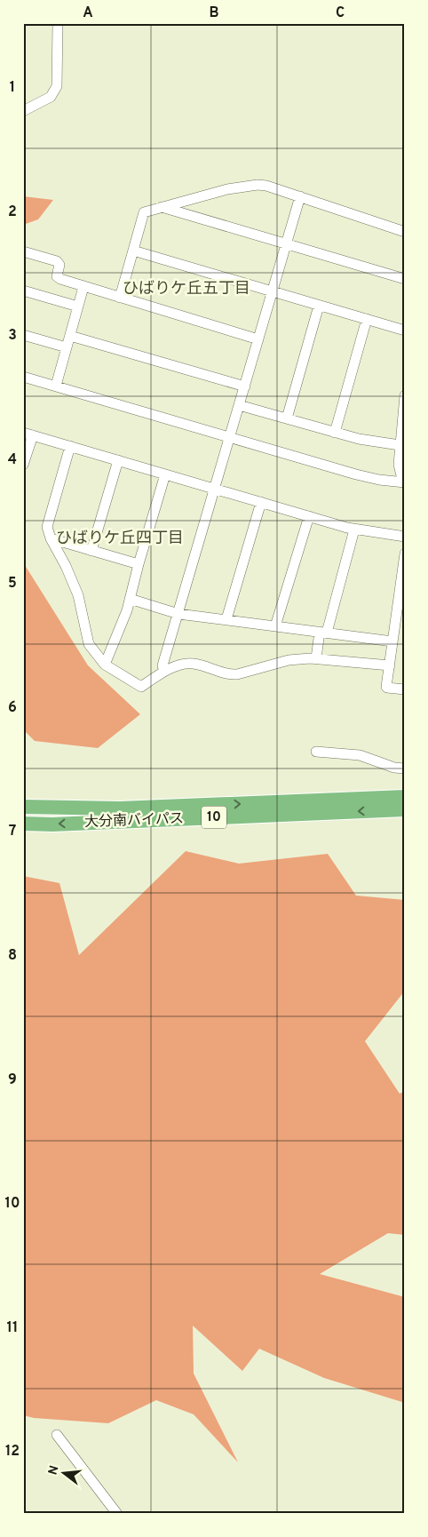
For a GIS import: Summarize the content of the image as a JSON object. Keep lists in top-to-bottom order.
{
  "streets": {
    "highway": ["10", "大分南バイパス"]
  },
  "districts": ["ひばりケ丘五丁目", "ひばりケ丘四丁目"],
  "north": "left",
  "grid": {
    "columns": ["A", "B", "C"],
    "rows": [
      "1",
      "2",
      "3",
      "4",
      "5",
      "6",
      "7",
      "8",
      "9",
      "10",
      "11",
      "12"
    ]
  }
}
